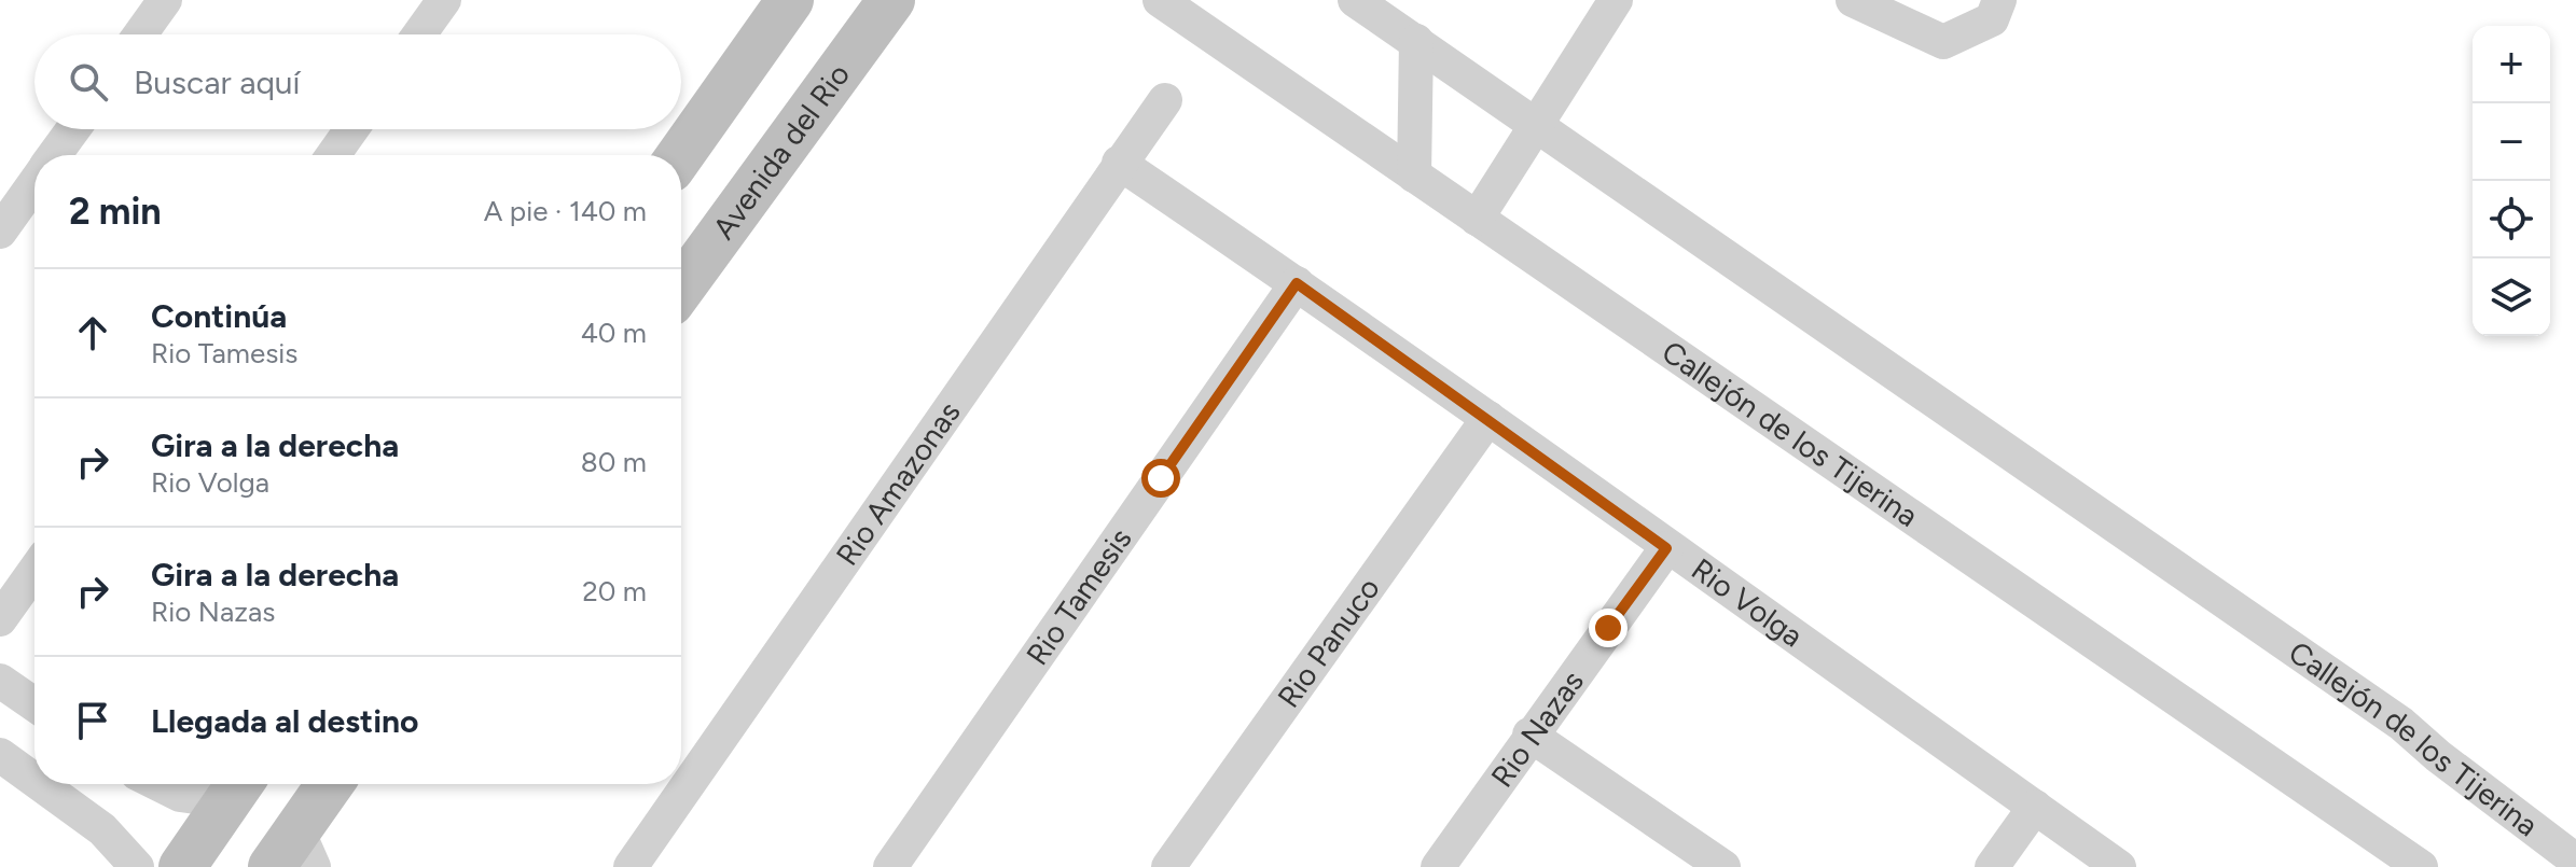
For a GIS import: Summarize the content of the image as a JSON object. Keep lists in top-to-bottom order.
{
  "streets": {
    "street": [
      "Avenida del Rio",
      "Callejón de los Tijerina",
      "Rio Amazonas",
      "Rio Tamesis",
      "Rio Volga",
      "Rio Panuco",
      "Rio Nazas"
    ]
  },
  "crossings": [
    ["Rio Amazonas", "Rio Volga"],
    ["Rio Tamesis", "Rio Volga"],
    ["Rio Volga", "Rio Panuco"],
    ["Rio Volga", "Rio Nazas"]
  ],
  "page": {
    "map_buttons": ["+", "−"],
    "search": "Buscar aquí",
    "heading": ["2 min", "A pie · 140 m"],
    "list": [
      ["Continúa", "Rio Tamesis", "40 m"],
      ["Gira a la derecha", "Rio Volga", "80 m"],
      ["Gira a la derecha", "Rio Nazas", "20 m"],
      "Llegada al destino"
    ]
  }
}
